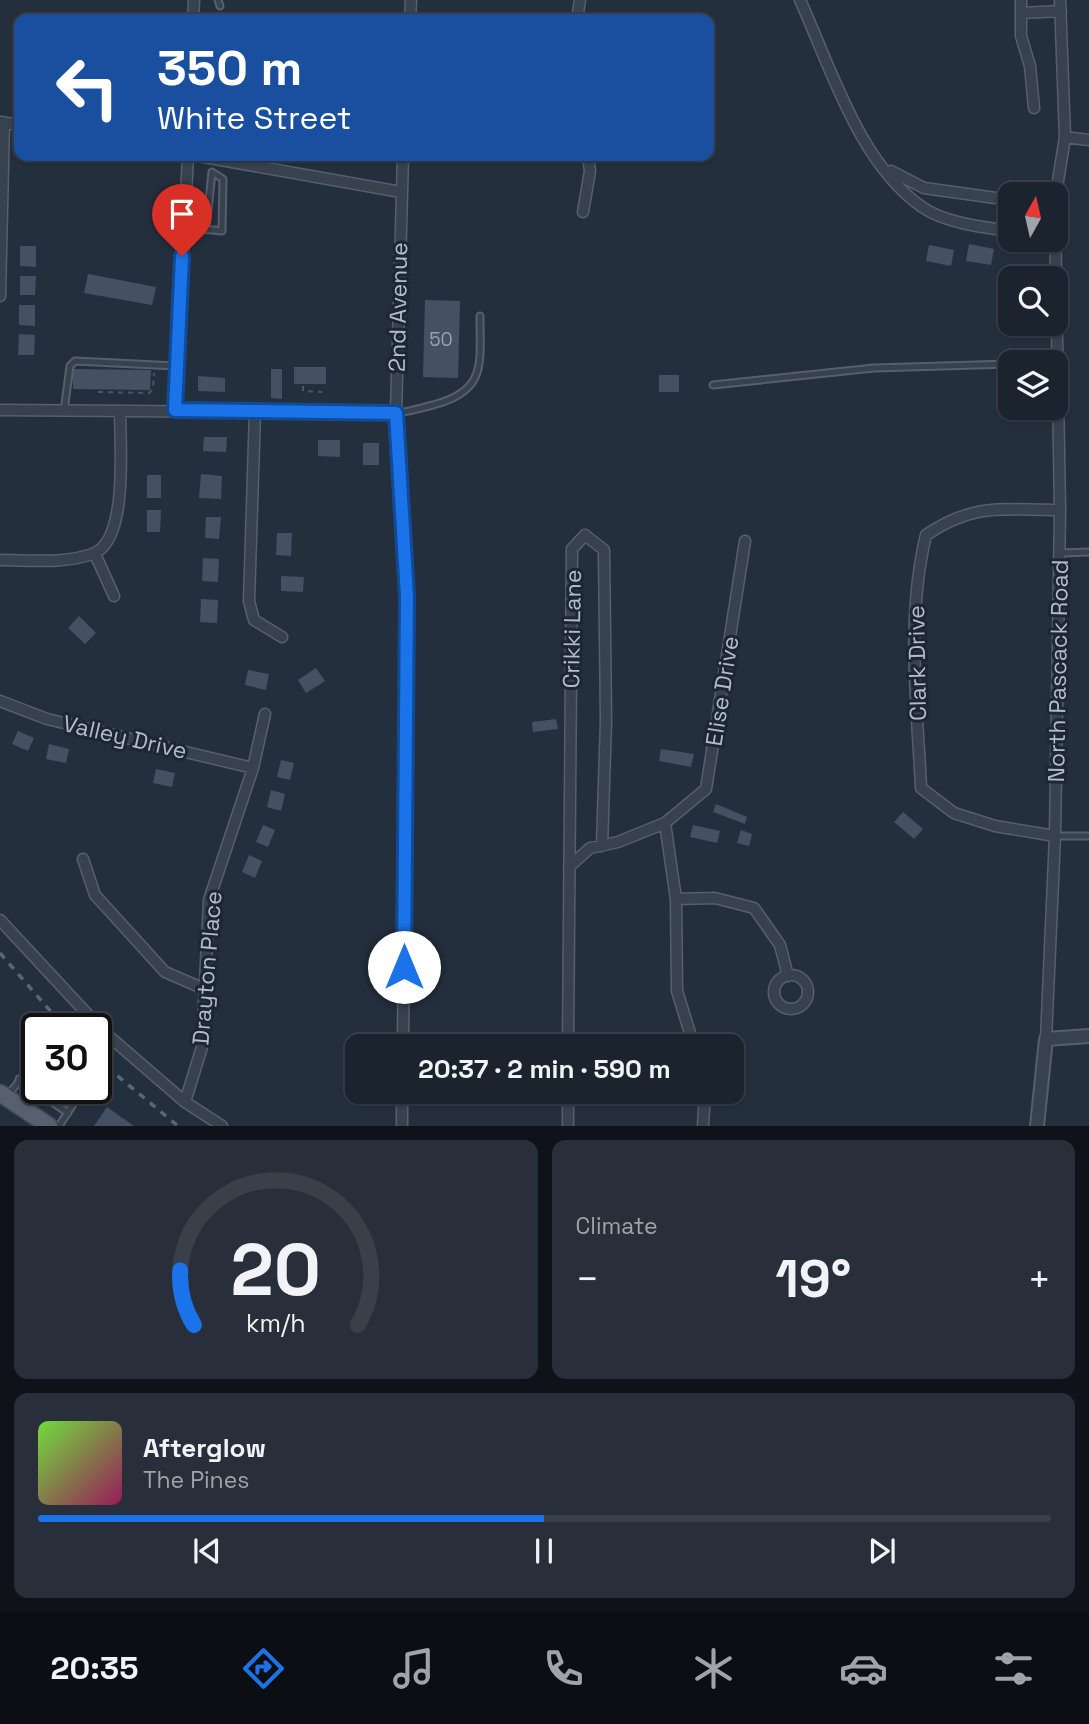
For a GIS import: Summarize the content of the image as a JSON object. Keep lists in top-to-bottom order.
{
  "streets": {
    "street": [
      "2nd Avenue",
      "Crikki Lane",
      "Clark Drive",
      "North Pascack Road",
      "Elise Drive",
      "Valley Drive",
      "Drayton Place"
    ]
  },
  "crossings": [
    ["Crikki Lane", "Elise Drive"],
    ["Clark Drive", "North Pascack Road"],
    ["Valley Drive", "Drayton Place"]
  ],
  "house_numbers": ["50"],
  "north": "top",
  "page": {
    "turn": ["350 m", "White Street"],
    "limit": "30",
    "trip": "20:37 · 2 min · 590 m",
    "tile": "Climate",
    "heat": ["−", "19°", "+"],
    "song": ["Afterglow", "The Pines"],
    "tabs": "20:35",
    "gauge": ["20", "km/h"]
  }
}
